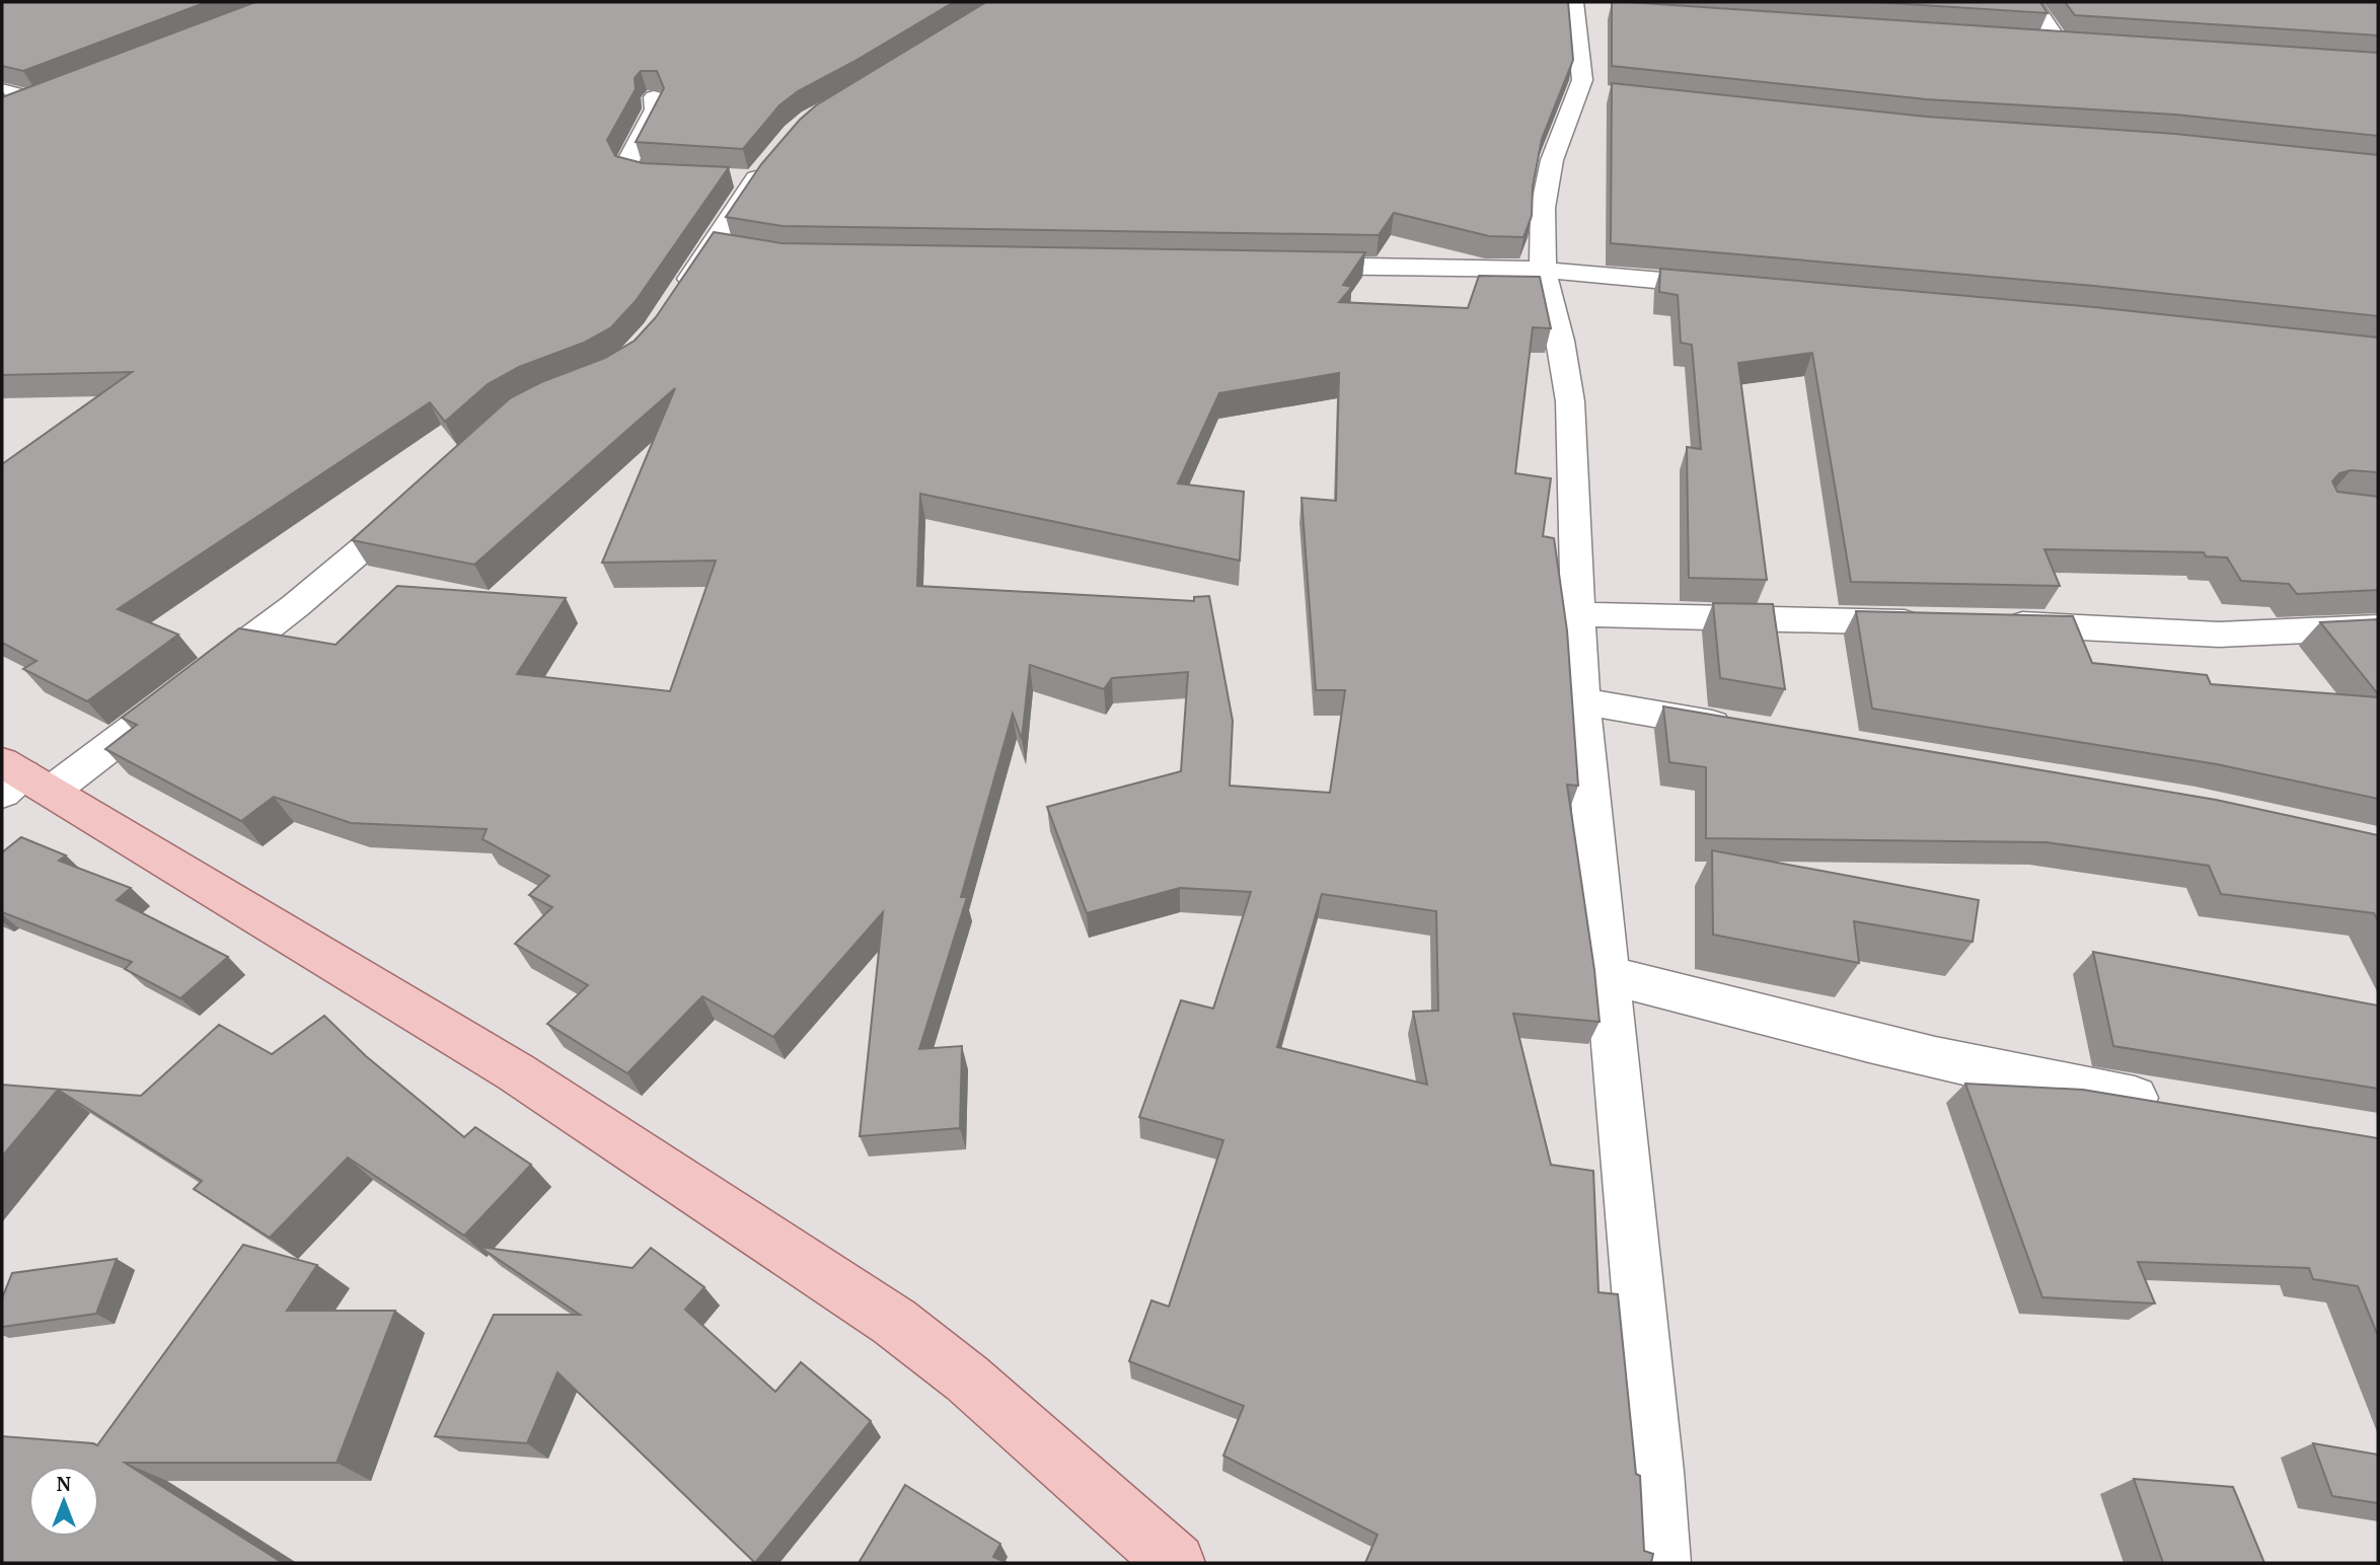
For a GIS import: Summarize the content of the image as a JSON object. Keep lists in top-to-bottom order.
{
  "north": "top"
}
